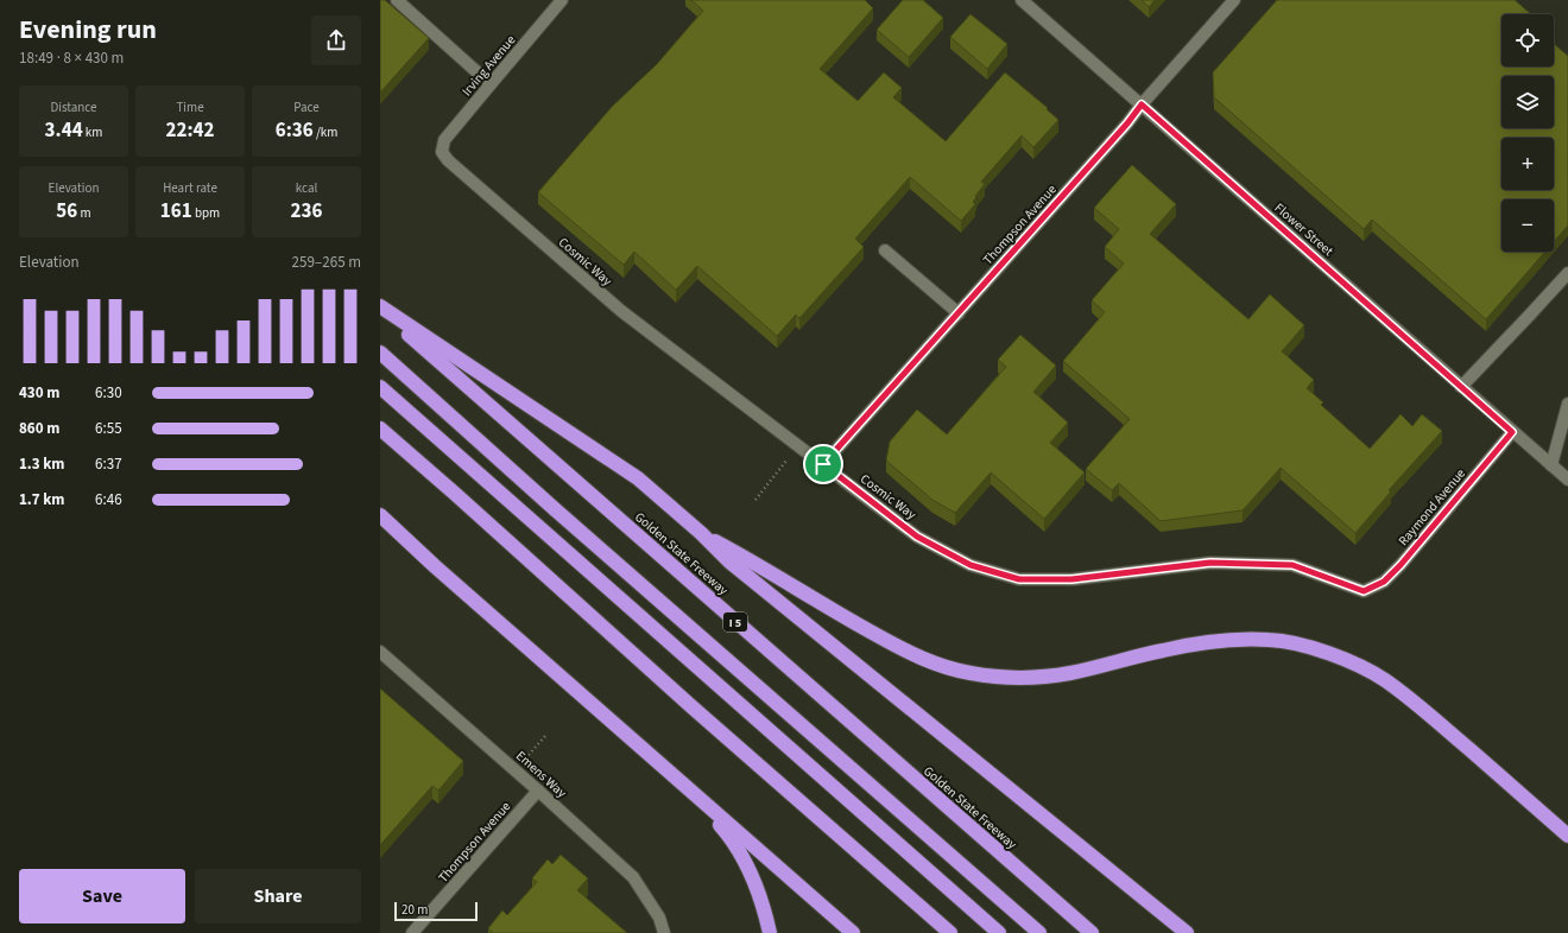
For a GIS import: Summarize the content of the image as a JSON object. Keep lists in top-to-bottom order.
{
  "streets": {
    "highway": ["Golden State Freeway", "I 5"],
    "street": [
      "Irving Avenue",
      "Thompson Avenue",
      "Flower Street",
      "Cosmic Way",
      "Raymond Avenue",
      "Emens Way"
    ]
  },
  "crossings": [
    ["Irving Avenue", "Cosmic Way"],
    ["Thompson Avenue", "Flower Street"],
    ["Thompson Avenue", "Cosmic Way"],
    ["Thompson Avenue", "Emens Way"],
    ["Flower Street", "Raymond Avenue"],
    ["Cosmic Way", "Raymond Avenue"]
  ],
  "scale_bar": "20 m",
  "page": {
    "heading": ["Evening run", "18:49 · 8 × 430 m"],
    "map_buttons": ["+", "−"],
    "stats": [
      ["Distance", "3.44 km"],
      ["Time", "22:42"],
      ["Pace", "6:36 /km"],
      ["Elevation", "56 m"],
      ["Heart rate", "161 bpm"],
      ["kcal", "236"]
    ],
    "chart": ["Elevation", "259–265 m"],
    "list": [
      {
        "name": "430 m",
        "note": "6:30"
      },
      {
        "name": "860 m",
        "note": "6:55"
      },
      {
        "name": "1.3 km",
        "note": "6:37"
      },
      {
        "name": "1.7 km",
        "note": "6:46"
      }
    ],
    "buttons": ["Save", "Share"],
    "scale": "20 m"
  }
}
